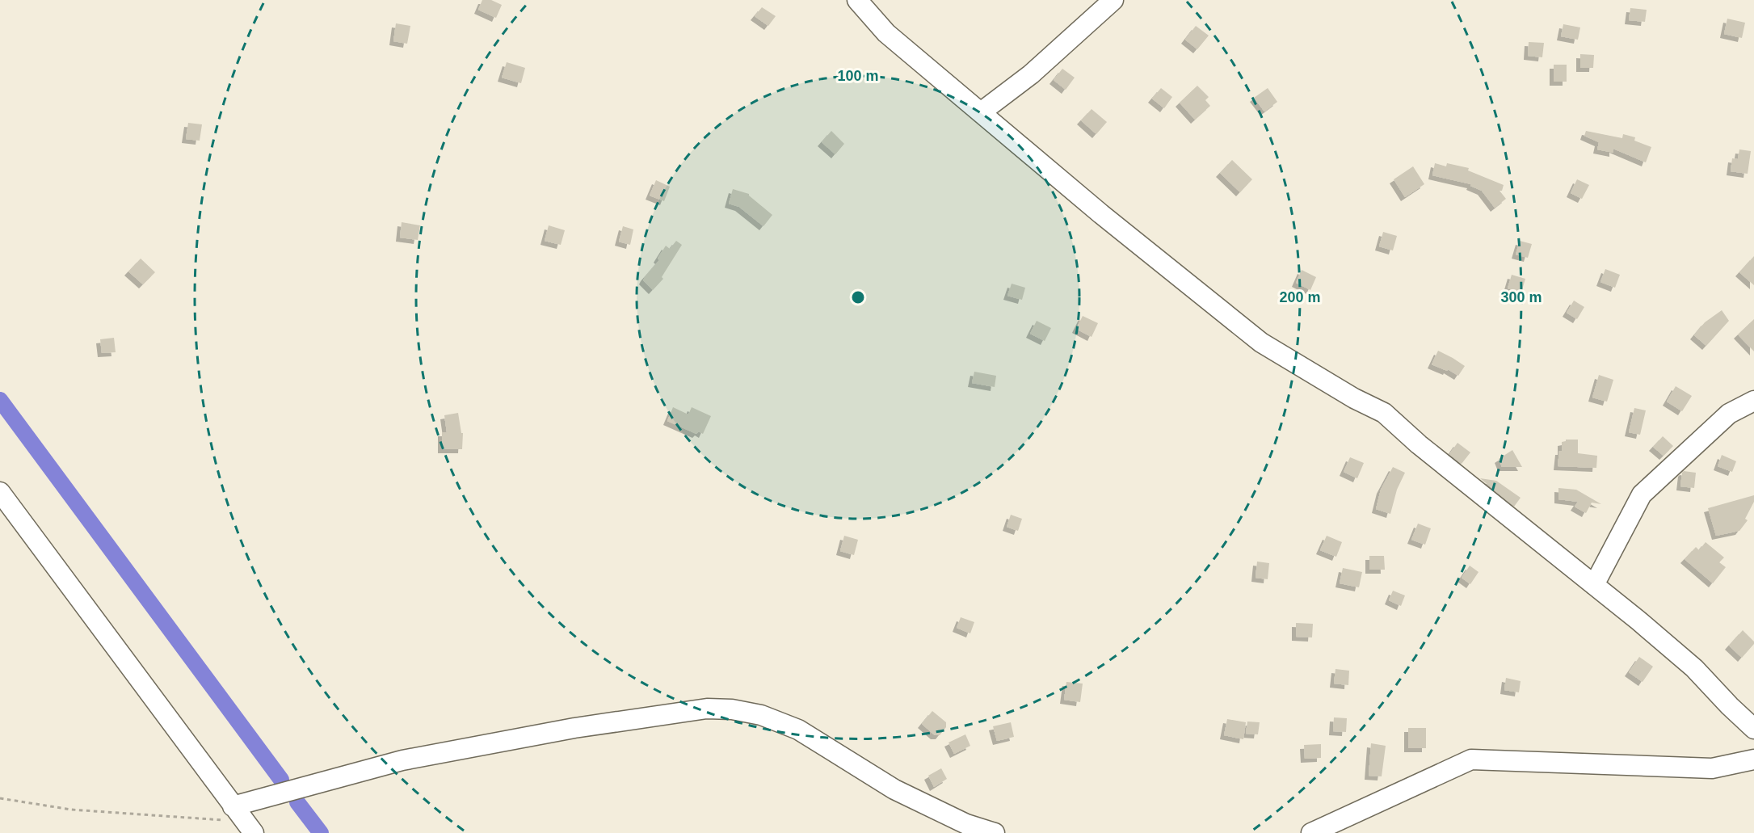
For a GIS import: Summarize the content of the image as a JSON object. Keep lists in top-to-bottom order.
{
  "rings": ["100 m", "200 m", "300 m"]
}
